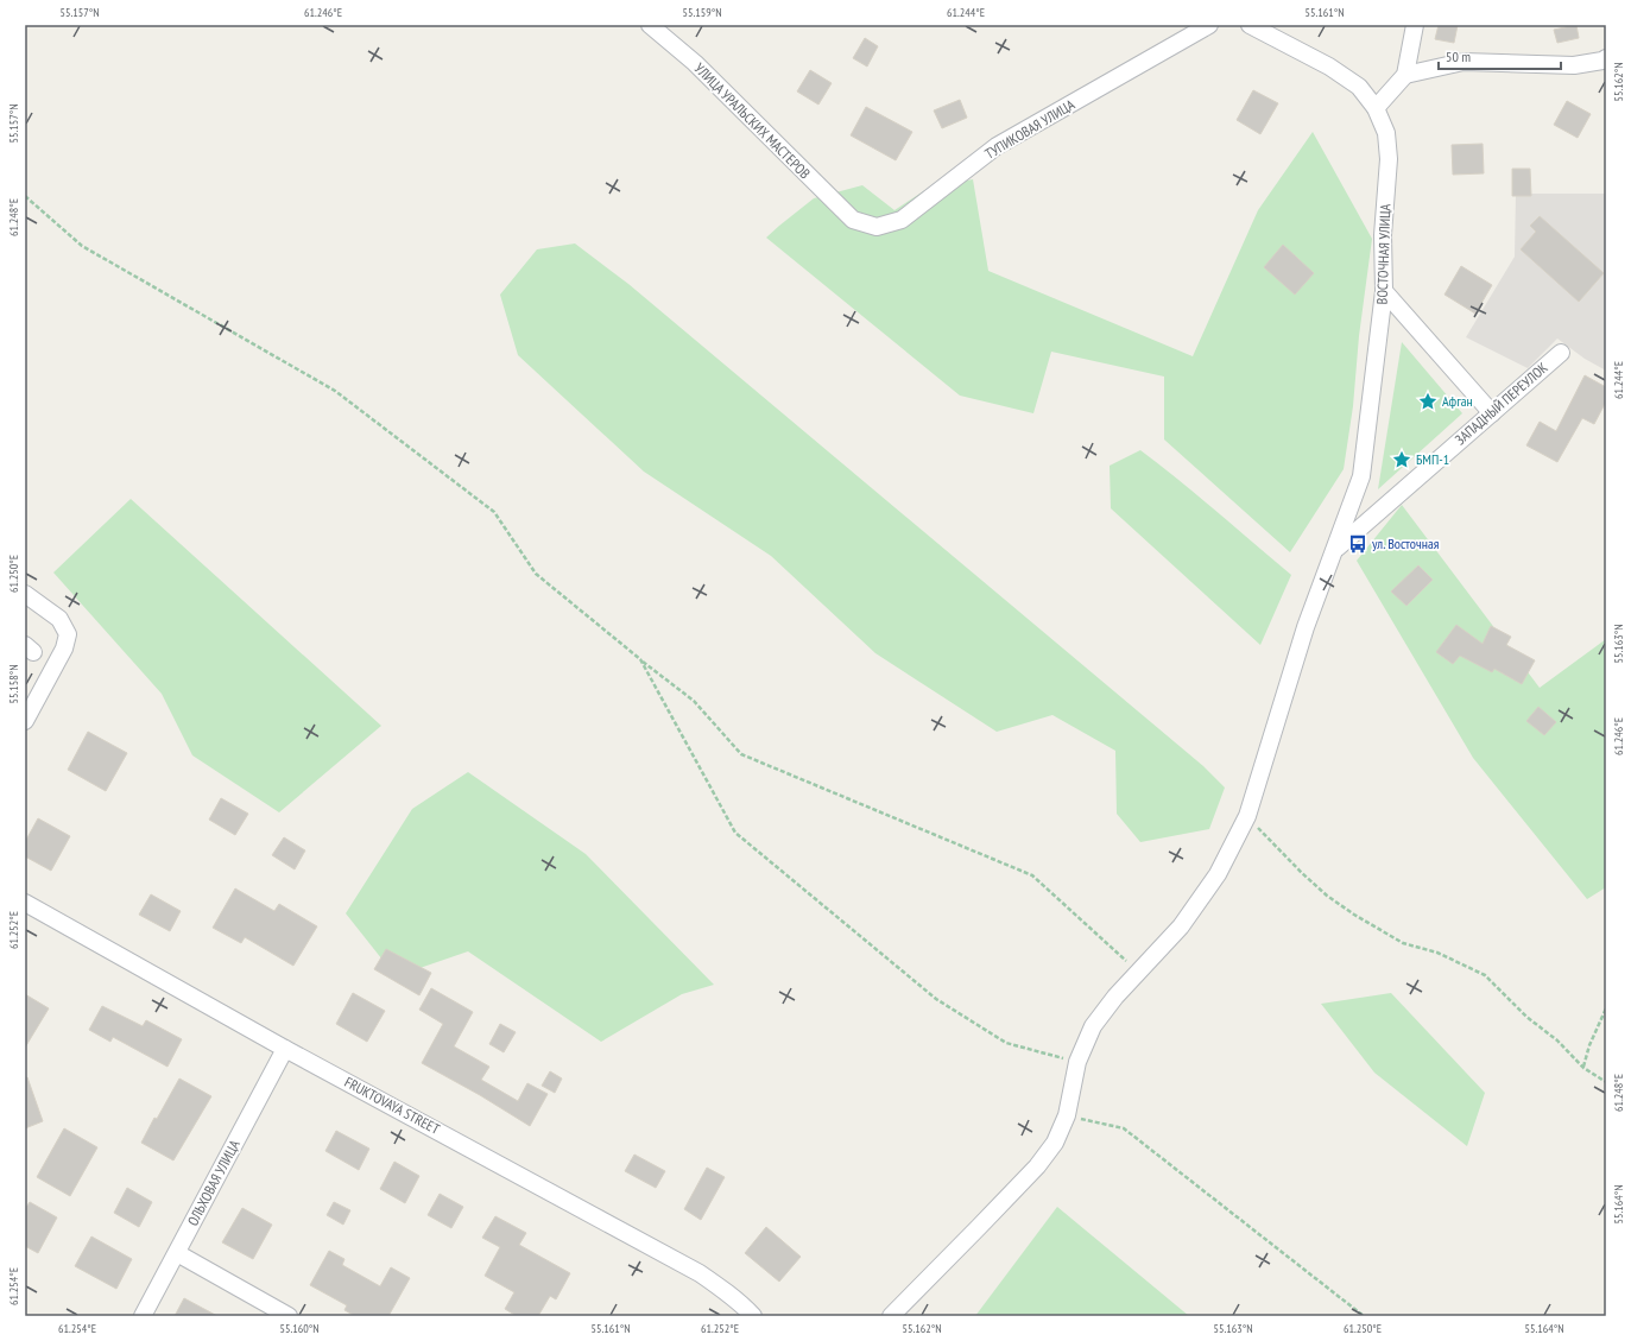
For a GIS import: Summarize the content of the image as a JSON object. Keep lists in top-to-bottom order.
{
  "streets": {
    "street": [
      "УЛИЦА УРАЛЬСКИХ МАСТЕРОВ",
      "ТУПИКОВАЯ УЛИЦА",
      "ВОСТОЧНАЯ УЛИЦА",
      "ЗАПАДНЫЙ ПЕРЕУЛОК",
      "FRUKTOVAYA STREET",
      "ОЛЬХОВАЯ УЛИЦА"
    ]
  },
  "crossings": [
    ["УЛИЦА УРАЛЬСКИХ МАСТЕРОВ", "ТУПИКОВАЯ УЛИЦА"],
    ["ВОСТОЧНАЯ УЛИЦА", "ЗАПАДНЫЙ ПЕРЕУЛОК"],
    ["FRUKTOVAYA STREET", "ОЛЬХОВАЯ УЛИЦА"]
  ],
  "places": {
    "place": ["Афган", "БМП-1"],
    "bus stop": ["ул. Восточная"]
  },
  "scale_bar": "50 m",
  "coordinates": [
    "55.157°N",
    "61.246°E",
    "55.159°N",
    "61.244°E",
    "55.161°N",
    "55.162°N",
    "61.248°E",
    "61.250°E",
    "55.163°N",
    "55.158°N",
    "61.252°E",
    "55.164°N",
    "61.254°E",
    "55.160°N"
  ]
}
